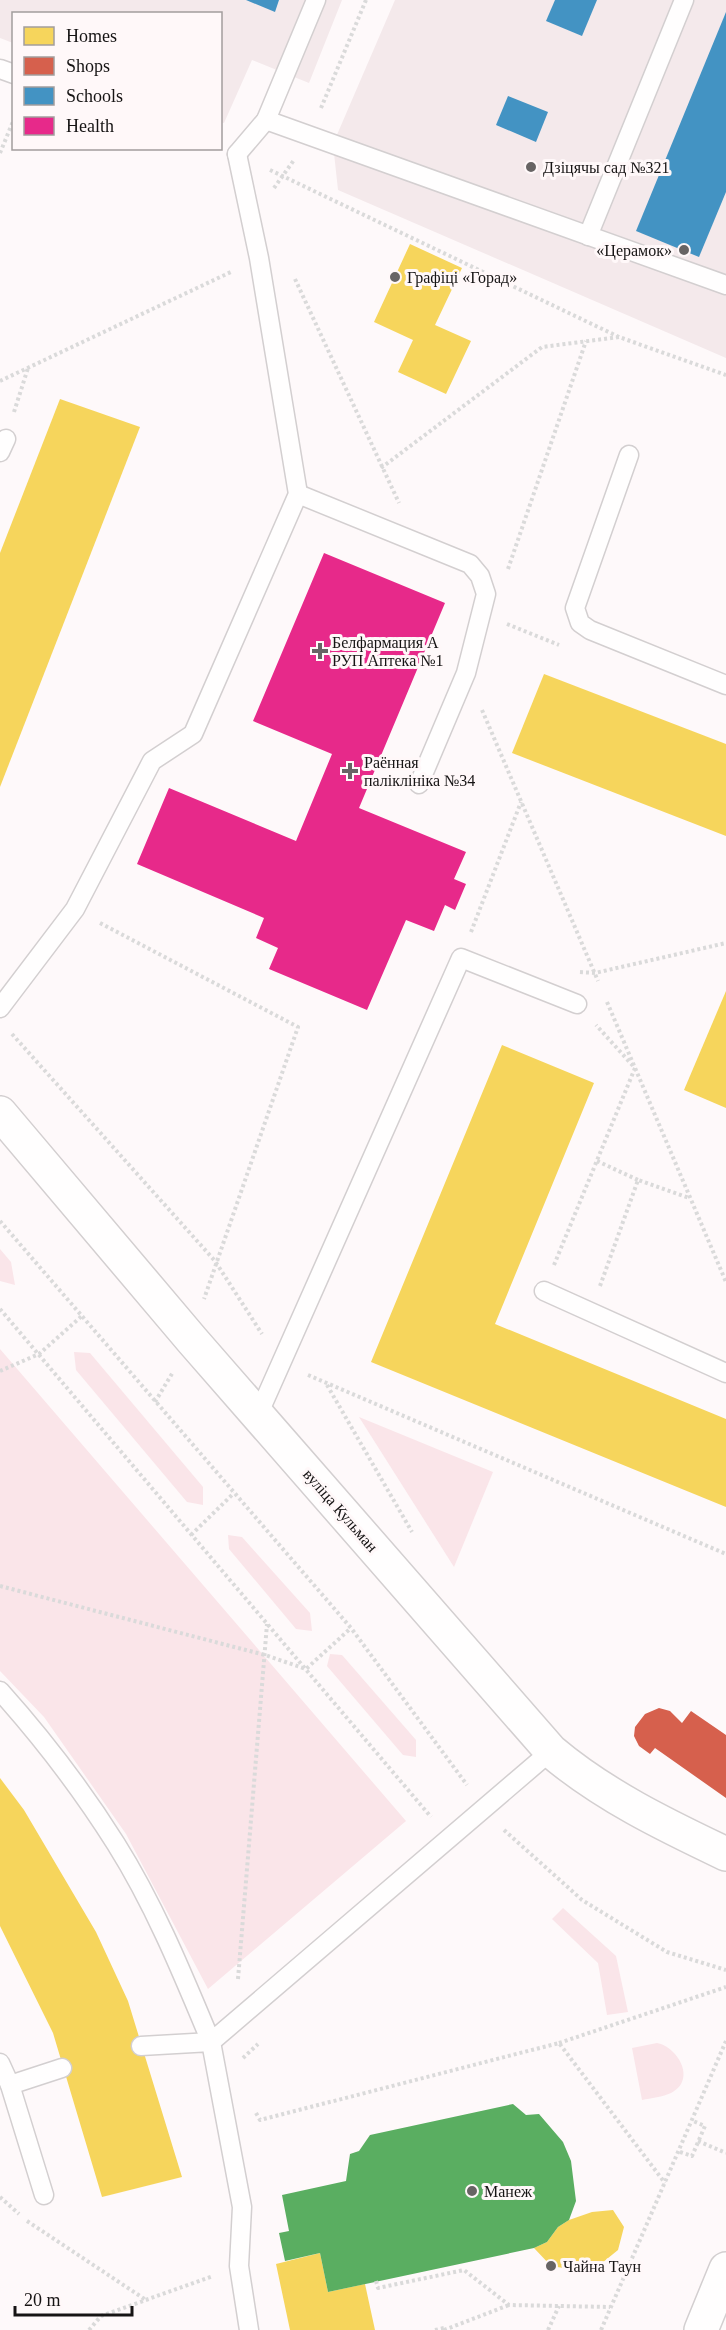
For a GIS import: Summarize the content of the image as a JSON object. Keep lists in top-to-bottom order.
{
  "streets": {
    "street": ["вуліца Кульман"]
  },
  "places": {
    "other": [
      "Дзіцячы сад №321",
      "«Церамок»",
      "Графіці «Горад»",
      "Манеж",
      "Чайна Таун"
    ],
    "health": ["Белфармация А РУП Аптека №1", "Раённая паліклініка №34"]
  },
  "legend": [
    "Homes",
    "Shops",
    "Schools",
    "Health"
  ],
  "scale_bar": "20 m"
}
